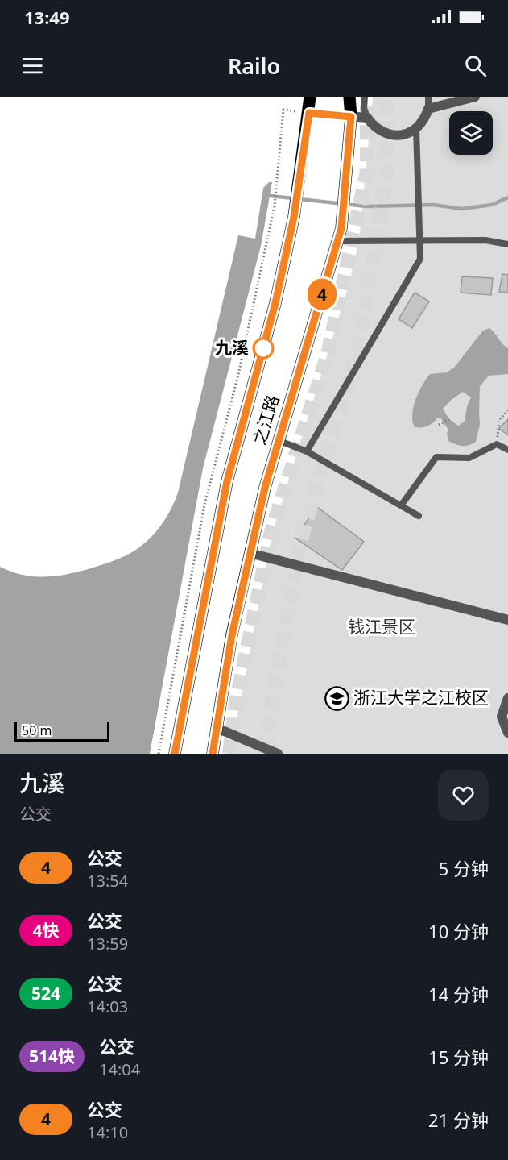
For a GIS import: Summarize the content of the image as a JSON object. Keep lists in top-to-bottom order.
{
  "streets": {
    "main road": ["之江路"]
  },
  "parks": ["钱江景区"],
  "places": {
    "other": ["九溪"],
    "school or university": ["浙江大学之江校区"]
  },
  "lines": ["bus line 4"],
  "scale_bar": "50 m",
  "page": {
    "status": "13:49",
    "header": "Railo",
    "on_map": "4",
    "scale": "50 m",
    "heading": ["九溪", "公交"],
    "list": [
      {
        "mark": "4",
        "name": "公交",
        "note": "13:54",
        "value": "5 分钟"
      },
      {
        "mark": "4快",
        "name": "公交",
        "note": "13:59",
        "value": "10 分钟"
      },
      {
        "mark": "524",
        "name": "公交",
        "note": "14:03",
        "value": "14 分钟"
      },
      {
        "mark": "514快",
        "name": "公交",
        "note": "14:04",
        "value": "15 分钟"
      },
      {
        "mark": "4",
        "name": "公交",
        "note": "14:10",
        "value": "21 分钟"
      }
    ]
  }
}
